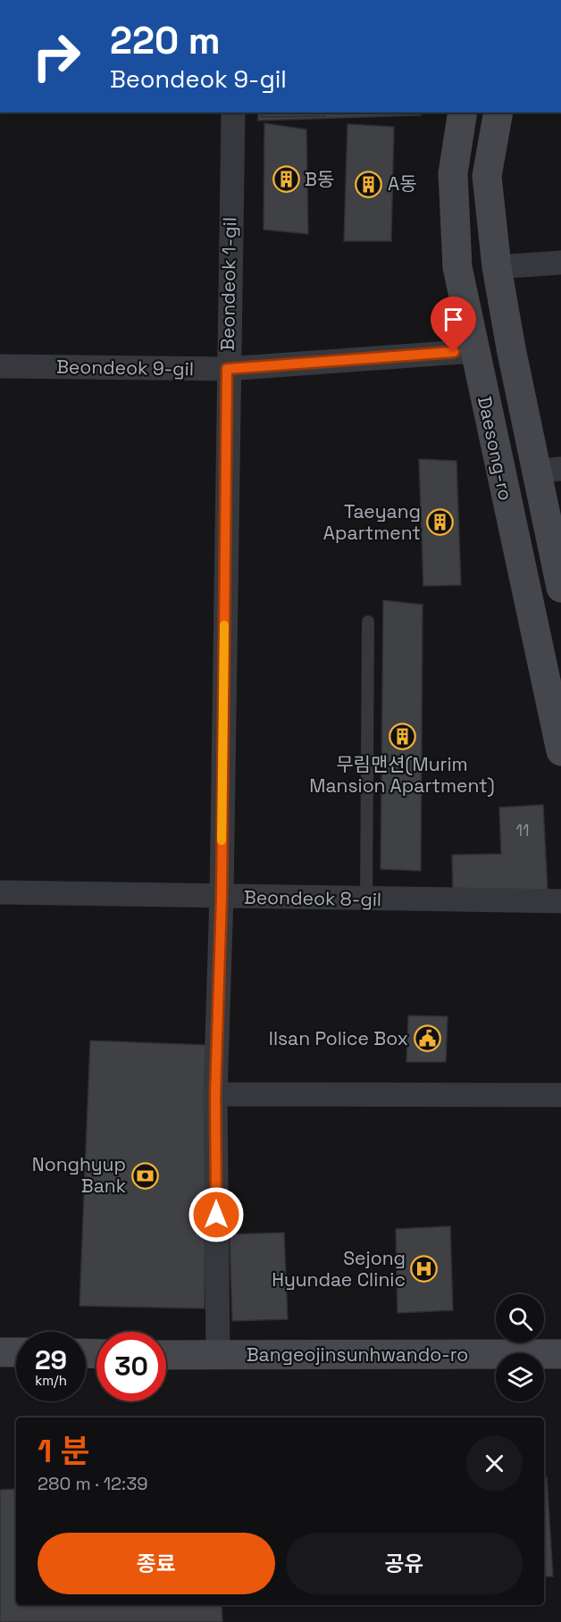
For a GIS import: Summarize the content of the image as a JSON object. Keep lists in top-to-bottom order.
{
  "streets": {
    "main road": ["Daesong-ro", "Bangeojinsunhwando-ro"],
    "street": ["Beondeok 1-gil", "Beondeok 9-gil", "Beondeok 8-gil"]
  },
  "crossings": [
    ["Beondeok 1-gil", "Beondeok 9-gil"],
    ["Beondeok 1-gil", "Beondeok 8-gil"],
    ["Beondeok 1-gil", "Bangeojinsunhwando-ro"],
    ["Beondeok 9-gil", "Daesong-ro"]
  ],
  "places": {
    "building": [
      "B동",
      "A동",
      "Taeyang Apartment",
      "무림맨션(Murim Mansion Apartment)"
    ],
    "public building": ["Ilsan Police Box"],
    "bank": ["Nonghyup Bank"],
    "hospital": ["Sejong Hyundae Clinic"]
  },
  "house_numbers": ["11"],
  "page": {
    "turn": ["220 m", "Beondeok 9-gil"],
    "speed": "29 km/h",
    "limit": "30",
    "heading": ["1 분", "280 m · 12:39"],
    "buttons": ["종료", "공유"]
  }
}
